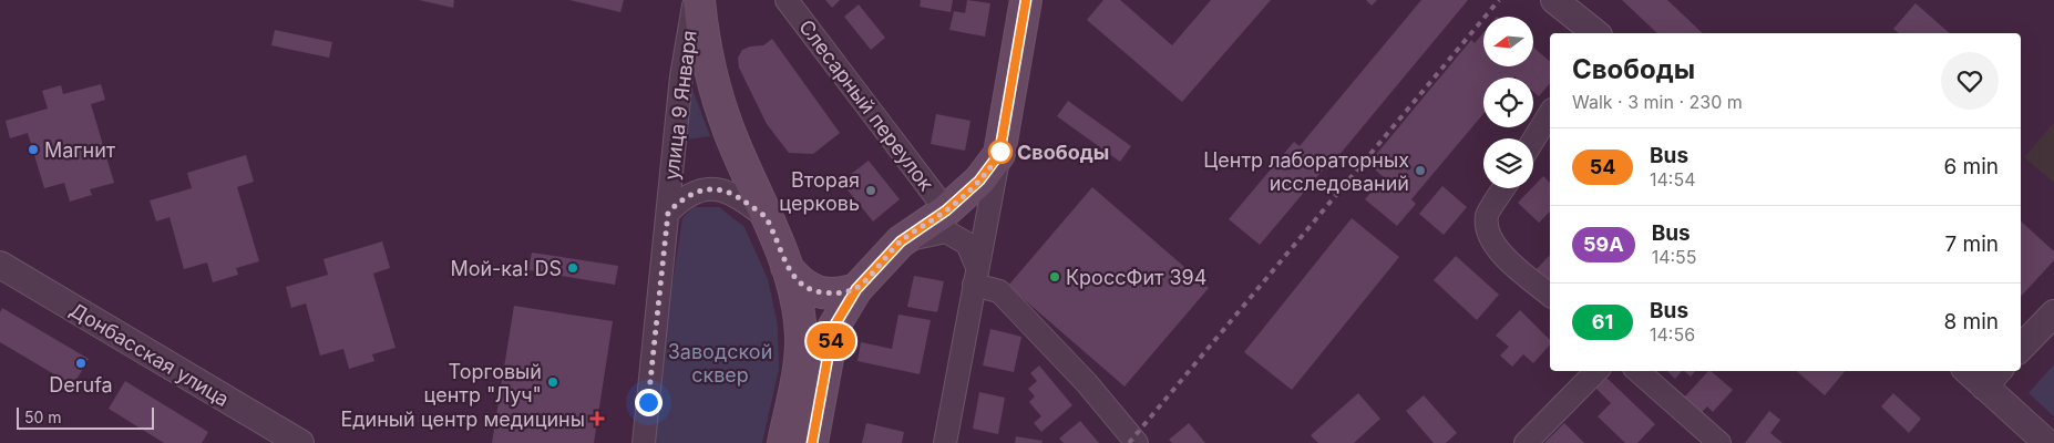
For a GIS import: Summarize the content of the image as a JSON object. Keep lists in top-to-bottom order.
{
  "streets": {
    "main road": ["улица 9 Января"],
    "street": ["Слесарный переулок", "Донбасская улица"]
  },
  "parks": ["Заводской сквер"],
  "places": {
    "other": [
      "Магнит",
      "Свободы",
      "Центр лабораторных исследований",
      "Вторая церковь",
      "Мой-ка! DS",
      "КроссФит 394",
      "Derufa",
      "Торговый центр \"Луч\""
    ],
    "health": ["Единый центр медицины"]
  },
  "lines": ["bus line 54"],
  "scale_bar": "50 m",
  "north": "left",
  "page": {
    "on_map": "54",
    "heading": ["Свободы", "Walk · 3 min · 230 m"],
    "list": [
      {
        "mark": "54",
        "name": "Bus",
        "note": "14:54",
        "value": "6 min"
      },
      {
        "mark": "59А",
        "name": "Bus",
        "note": "14:55",
        "value": "7 min"
      },
      {
        "mark": "61",
        "name": "Bus",
        "note": "14:56",
        "value": "8 min"
      }
    ],
    "scale": "50 m"
  }
}
